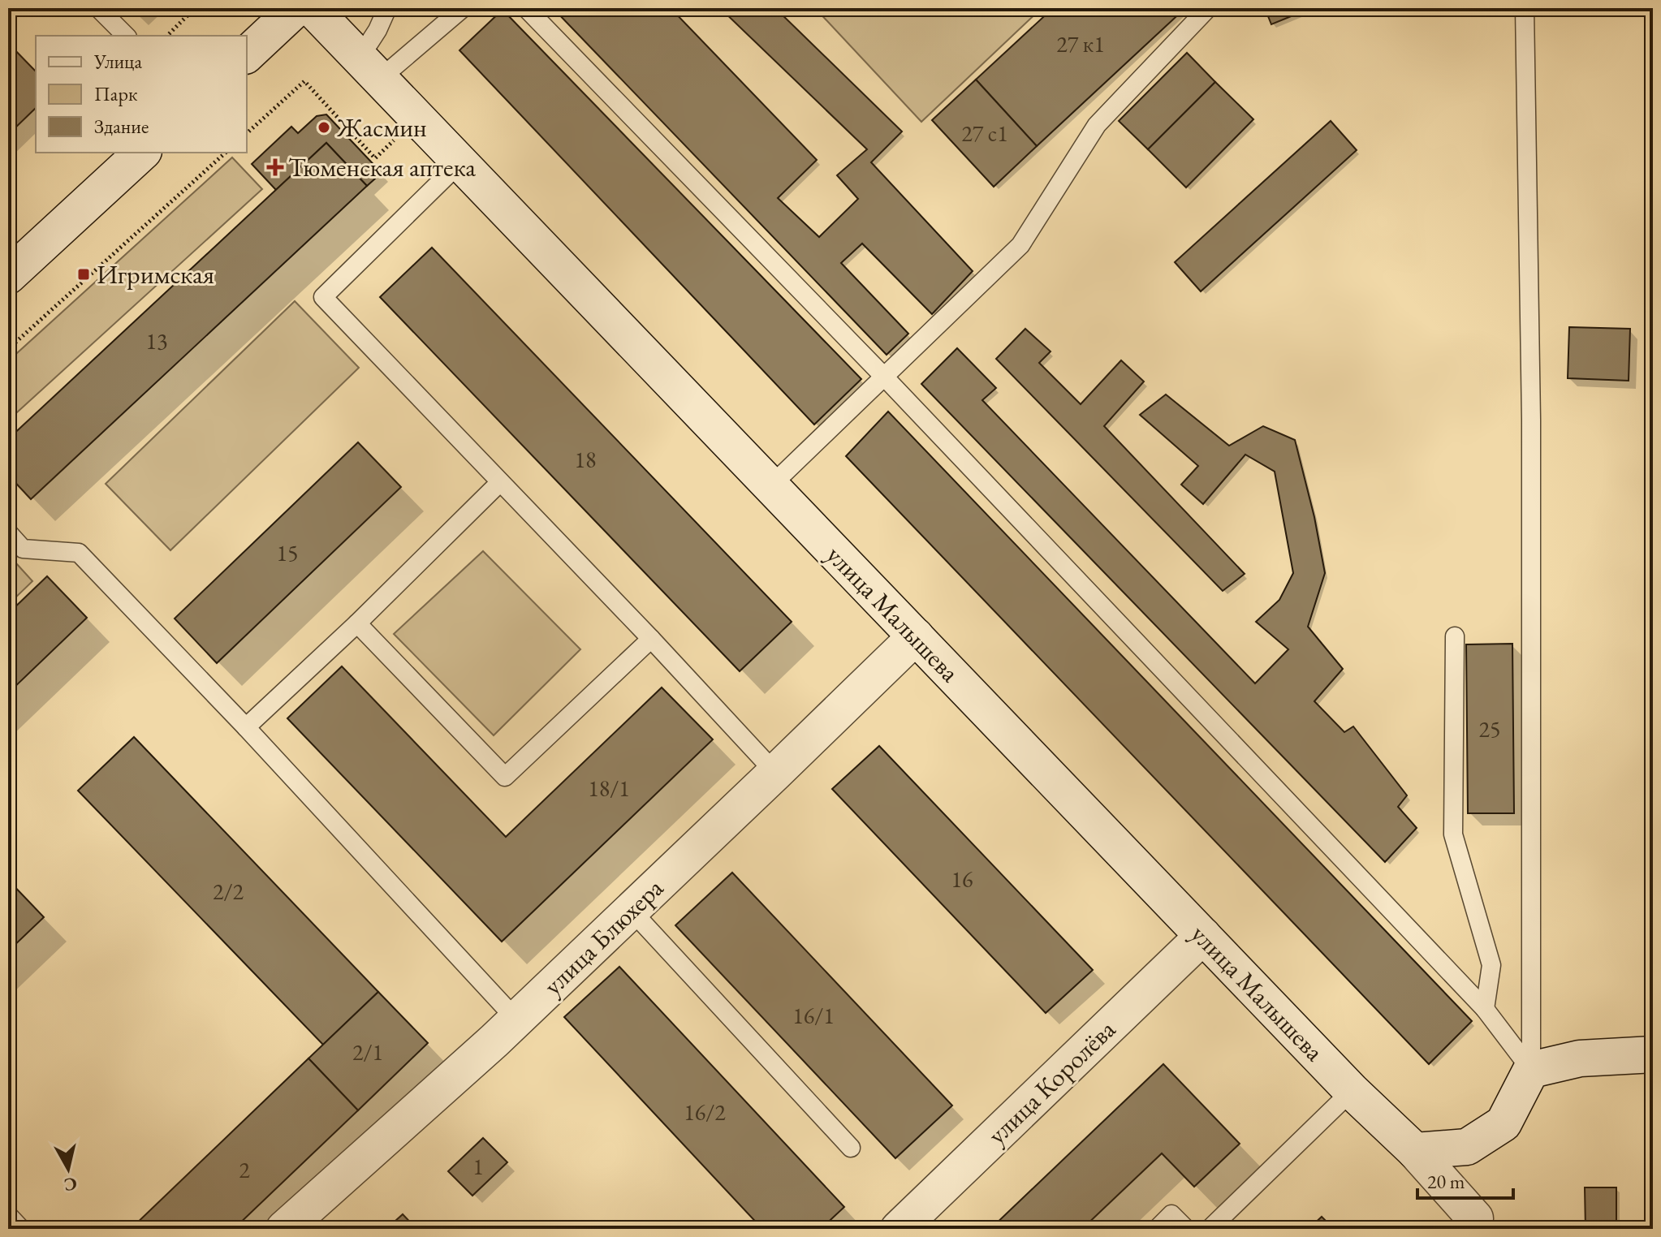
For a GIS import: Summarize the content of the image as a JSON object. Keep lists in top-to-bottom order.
{
  "streets": {
    "street": ["улица Малышева", "улица Блюхера", "улица Королёва"]
  },
  "crossings": [
    ["улица Малышева", "улица Блюхера"],
    ["улица Малышева", "улица Королёва"]
  ],
  "places": {
    "other": ["Жасмин"],
    "health": ["Тюменская аптека"],
    "transit": ["Игримская"]
  },
  "house_numbers": [
    "27 к1",
    "27 с1",
    "13",
    "18",
    "15",
    "25",
    "18/1",
    "16",
    "2/2",
    "16/1",
    "2/1",
    "16/2",
    "1",
    "2"
  ],
  "legend": ["Улица", "Парк", "Здание"],
  "scale_bar": "20 m",
  "north": "bottom"
}
